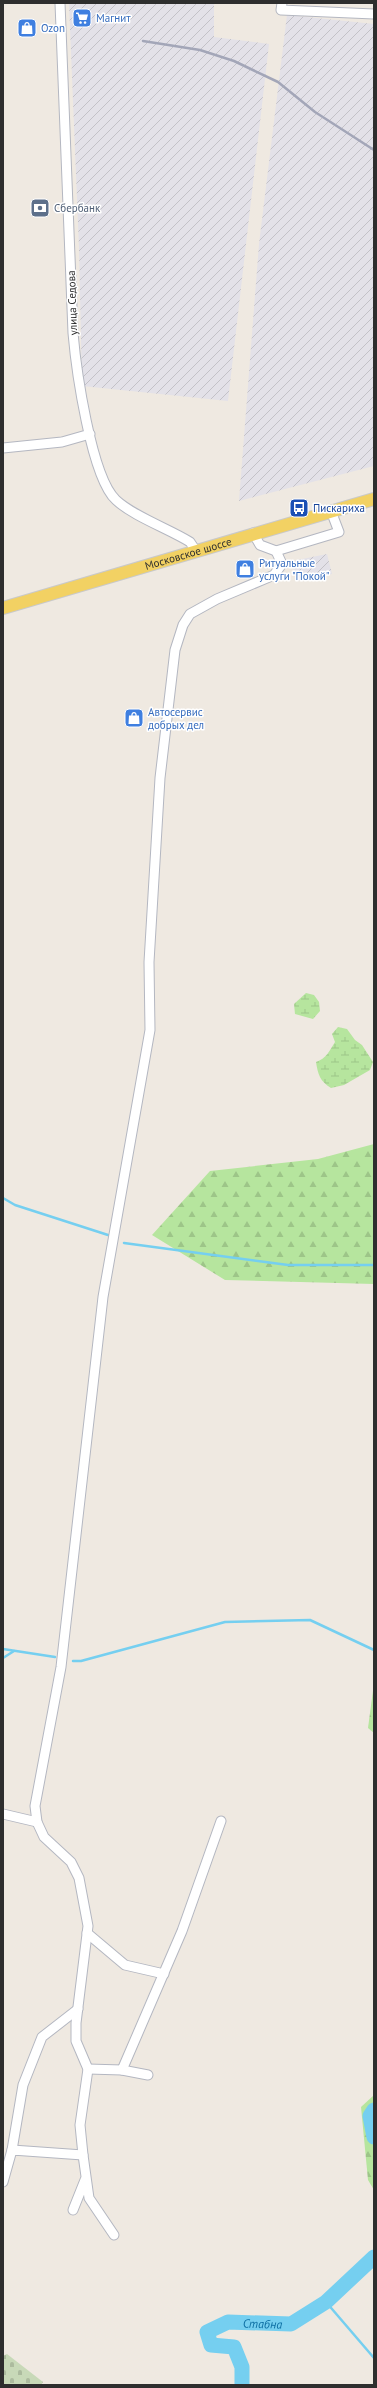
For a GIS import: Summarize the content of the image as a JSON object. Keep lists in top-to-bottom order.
{
  "streets": {
    "main road": ["Московское шоссе"],
    "street": ["улица Седова"]
  },
  "crossings": [
    ["улица Седова", "Московское шоссе"]
  ],
  "water": ["Стабна"],
  "places": {
    "supermarket": ["Магнит"],
    "shop": ["Ozon", "Ритуальные услуги \"Покой\"", "Автосервис добрых дел"],
    "bank": ["Сбербанк"],
    "bus stop": ["Пискариха"]
  }
}
